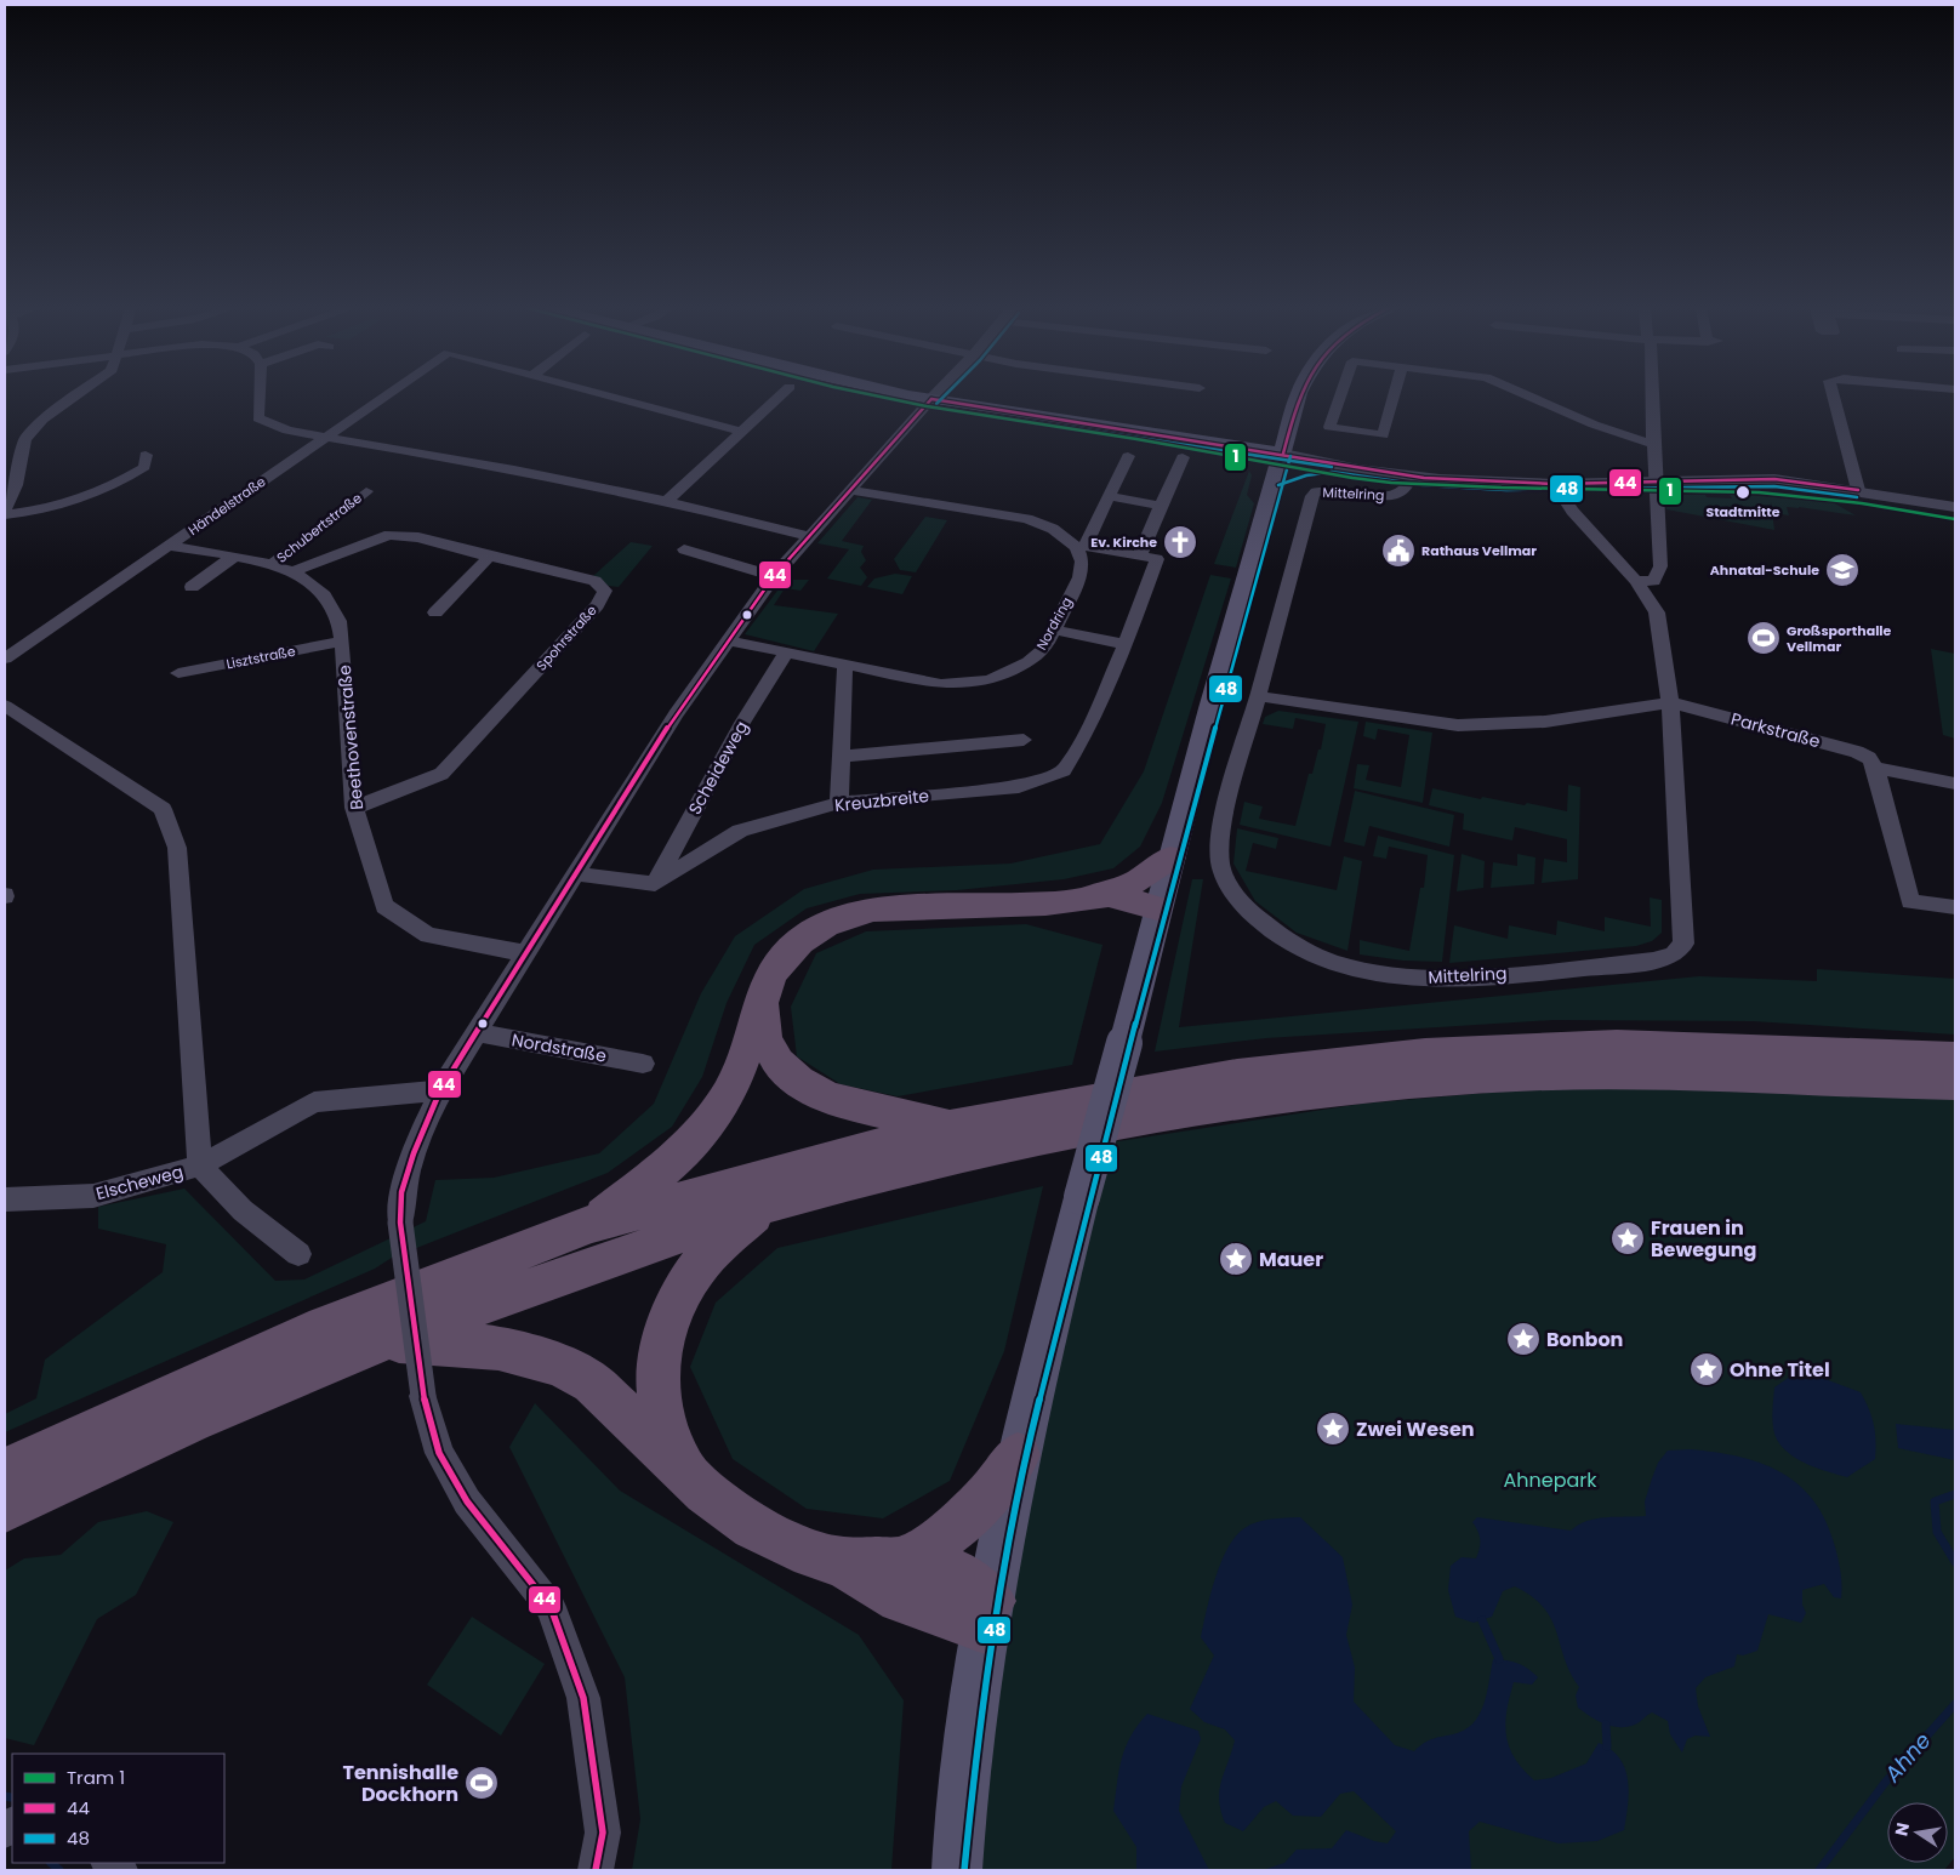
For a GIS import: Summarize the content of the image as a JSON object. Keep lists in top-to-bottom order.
{
  "streets": {
    "street": [
      "Mittelring",
      "Händelstraße",
      "Schubertstraße",
      "Nordring",
      "Spohrstraße",
      "Lisztstraße",
      "Parkstraße",
      "Beethovenstraße",
      "Scheideweg",
      "Kreuzbreite",
      "Nordstraße",
      "Elscheweg"
    ]
  },
  "crossings": [
    ["Mittelring", "Parkstraße"],
    ["Händelstraße", "Beethovenstraße"],
    ["Schubertstraße", "Beethovenstraße"],
    ["Nordring", "Scheideweg"],
    ["Spohrstraße", "Beethovenstraße"],
    ["Lisztstraße", "Beethovenstraße"],
    ["Scheideweg", "Kreuzbreite"]
  ],
  "water": ["Ahne"],
  "parks": ["Ahnepark"],
  "places": {
    "other": ["Stadtmitte"],
    "church": ["Ev. Kirche"],
    "public building": ["Rathaus Vellmar"],
    "school or university": ["Ahnatal-Schule"],
    "sports": ["Großsporthalle Vellmar", "Tennishalle Dockhorn"],
    "place": [
      "Frauen in Bewegung",
      "Mauer",
      "Bonbon",
      "Ohne Titel",
      "Zwei Wesen"
    ]
  },
  "lines": ["tram line 1", "transit line 44", "transit line 48"],
  "legend": ["Tram 1", "44", "48"],
  "north": "left"
}
